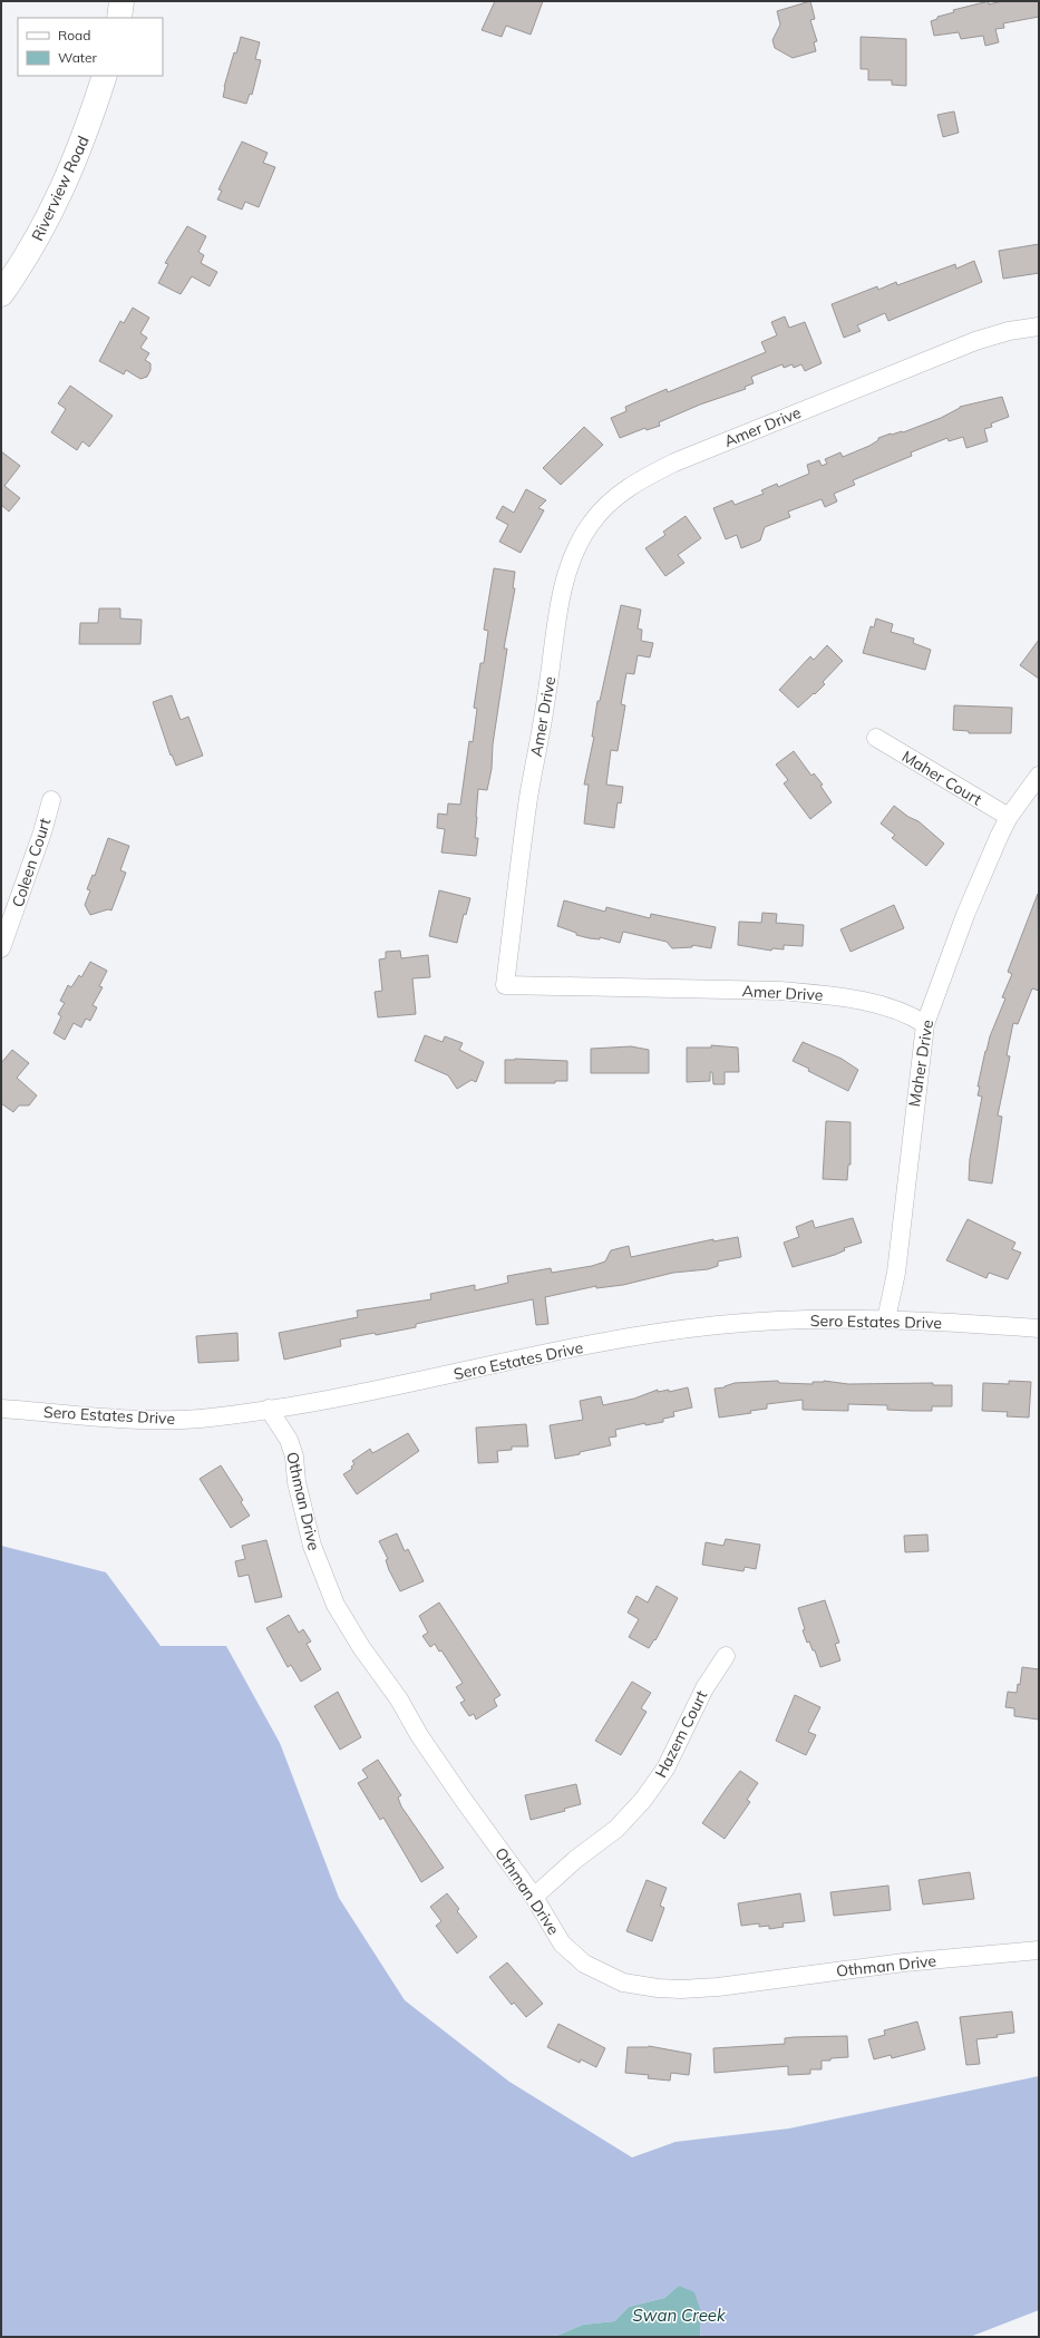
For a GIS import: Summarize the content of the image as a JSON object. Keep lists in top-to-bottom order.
{
  "streets": {
    "street": [
      "Riverview Road",
      "Amer Drive",
      "Maher Court",
      "Coleen Court",
      "Maher Drive",
      "Sero Estates Drive",
      "Othman Drive",
      "Hazem Court"
    ]
  },
  "crossings": [
    ["Amer Drive", "Maher Drive"],
    ["Maher Court", "Maher Drive"],
    ["Maher Drive", "Sero Estates Drive"],
    ["Sero Estates Drive", "Othman Drive"],
    ["Othman Drive", "Hazem Court"]
  ],
  "water": ["Swan Creek"],
  "legend": ["Road", "Water"]
}
